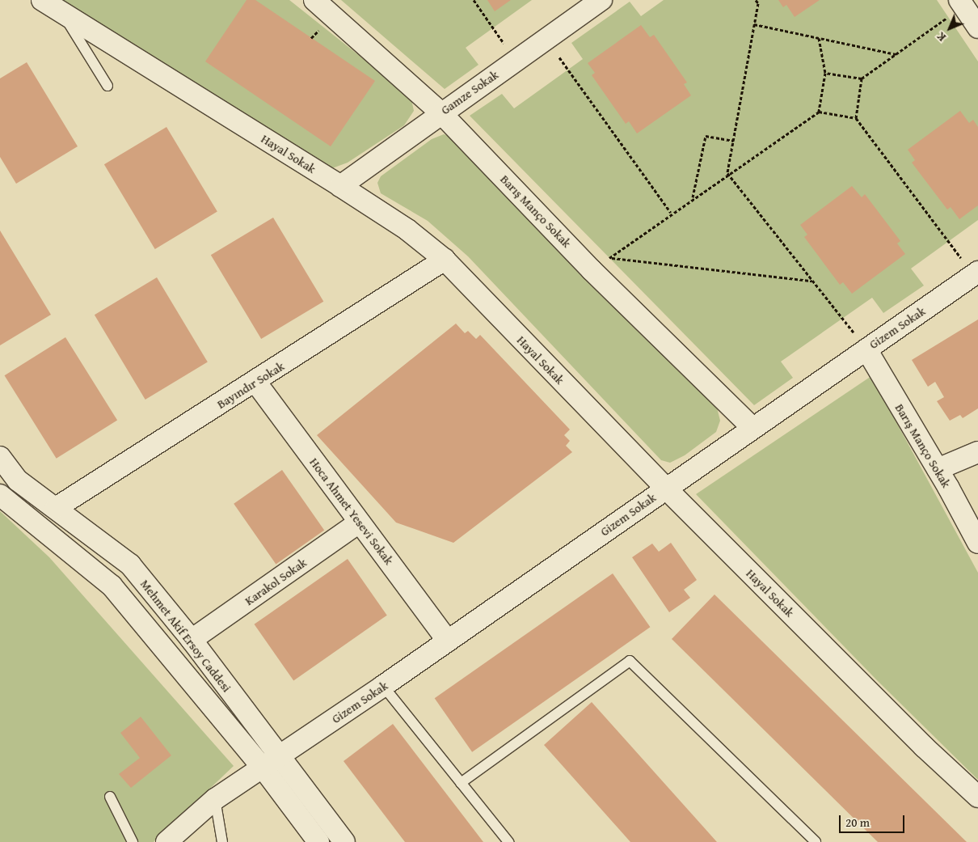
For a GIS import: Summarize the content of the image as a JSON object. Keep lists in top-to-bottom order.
{
  "streets": {
    "street": [
      "Gamze Sokak",
      "Hayal Sokak",
      "Barış Manço Sokak",
      "Gizem Sokak",
      "Bayındır Sokak",
      "Hoca Ahmet Yesevi Sokak",
      "Karakol Sokak",
      "Mehmet Akif Ersoy Caddesi"
    ]
  },
  "crossings": [
    ["Gamze Sokak", "Hayal Sokak"],
    ["Gamze Sokak", "Barış Manço Sokak"],
    ["Hayal Sokak", "Gizem Sokak"],
    ["Hayal Sokak", "Bayındır Sokak"],
    ["Barış Manço Sokak", "Gizem Sokak"],
    ["Gizem Sokak", "Hoca Ahmet Yesevi Sokak"],
    ["Gizem Sokak", "Mehmet Akif Ersoy Caddesi"],
    ["Bayındır Sokak", "Hoca Ahmet Yesevi Sokak"],
    ["Bayındır Sokak", "Mehmet Akif Ersoy Caddesi"],
    ["Hoca Ahmet Yesevi Sokak", "Karakol Sokak"],
    ["Karakol Sokak", "Mehmet Akif Ersoy Caddesi"]
  ],
  "scale_bar": "20 m",
  "north": "bottom left"
}
